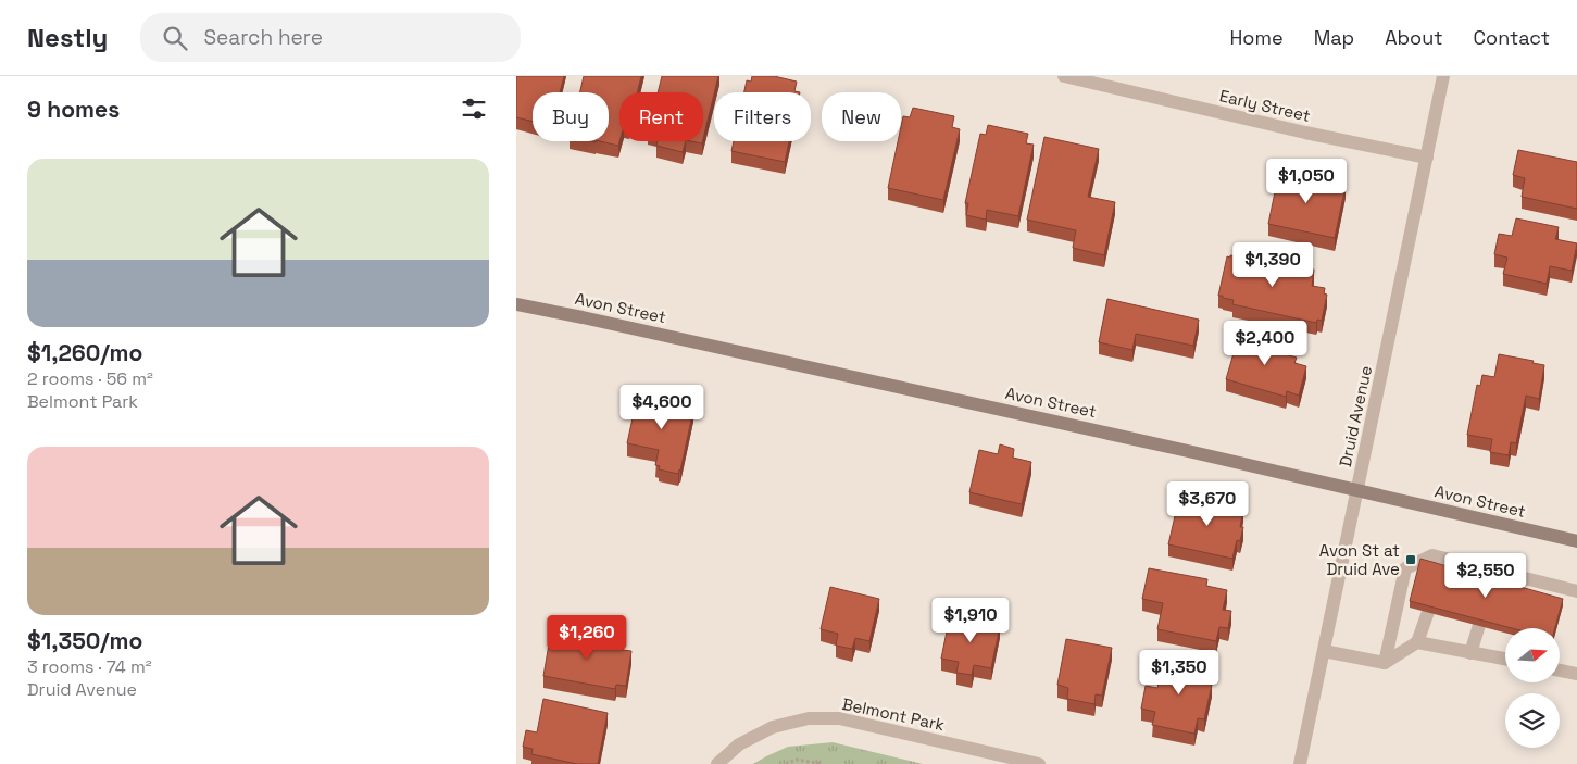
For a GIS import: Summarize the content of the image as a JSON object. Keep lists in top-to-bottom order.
{
  "streets": {
    "main road": ["Avon Street"],
    "street": ["Early Street", "Druid Avenue", "Belmont Park"]
  },
  "crossings": [
    ["Early Street", "Druid Avenue"],
    ["Avon Street", "Druid Avenue"]
  ],
  "places": {
    "transit": ["Avon St at Druid Ave"]
  },
  "north": "right",
  "page": {
    "header": "Nestly",
    "search": "Search here",
    "nav": [
      "Home",
      "Map",
      "About",
      "Contact"
    ],
    "heading": "9 homes",
    "chip": [
      "Buy",
      "Rent",
      "Filters",
      "New"
    ],
    "list": [
      {
        "name": "$1,260/mo",
        "note": "2 rooms · 56 m² · Belmont Park"
      },
      {
        "name": "$1,350/mo",
        "note": "3 rooms · 74 m² · Druid Avenue"
      }
    ],
    "price": [
      "$1,050",
      "$1,390",
      "$2,400",
      "$4,600",
      "$3,670",
      "$2,550",
      "$1,910",
      "$1,260",
      "$1,350"
    ]
  }
}
